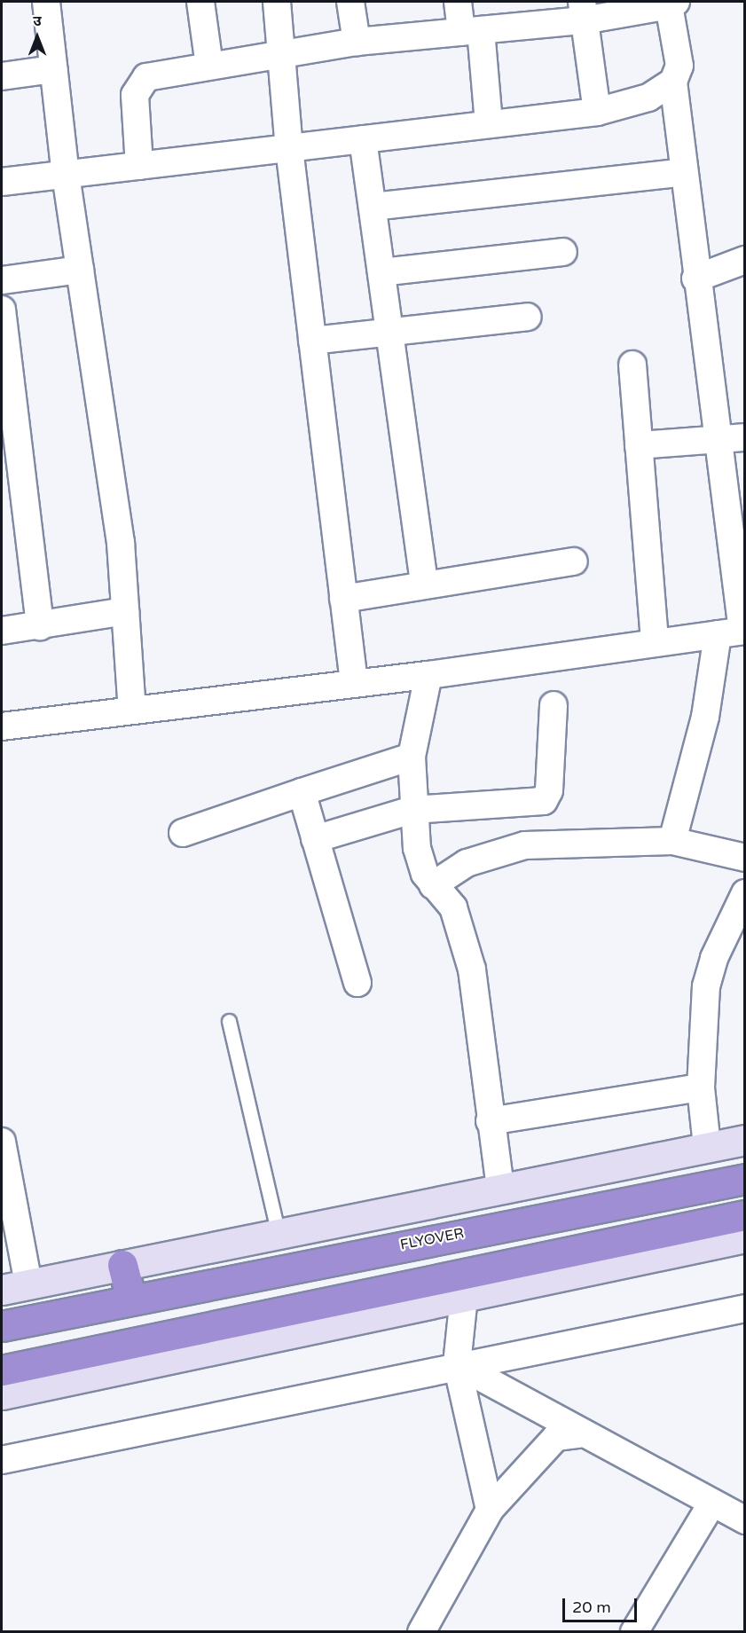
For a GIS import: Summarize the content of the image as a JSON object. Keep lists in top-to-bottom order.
{
  "streets": {
    "highway": ["FLYOVER"]
  },
  "scale_bar": "20 m",
  "north": "top"
}
